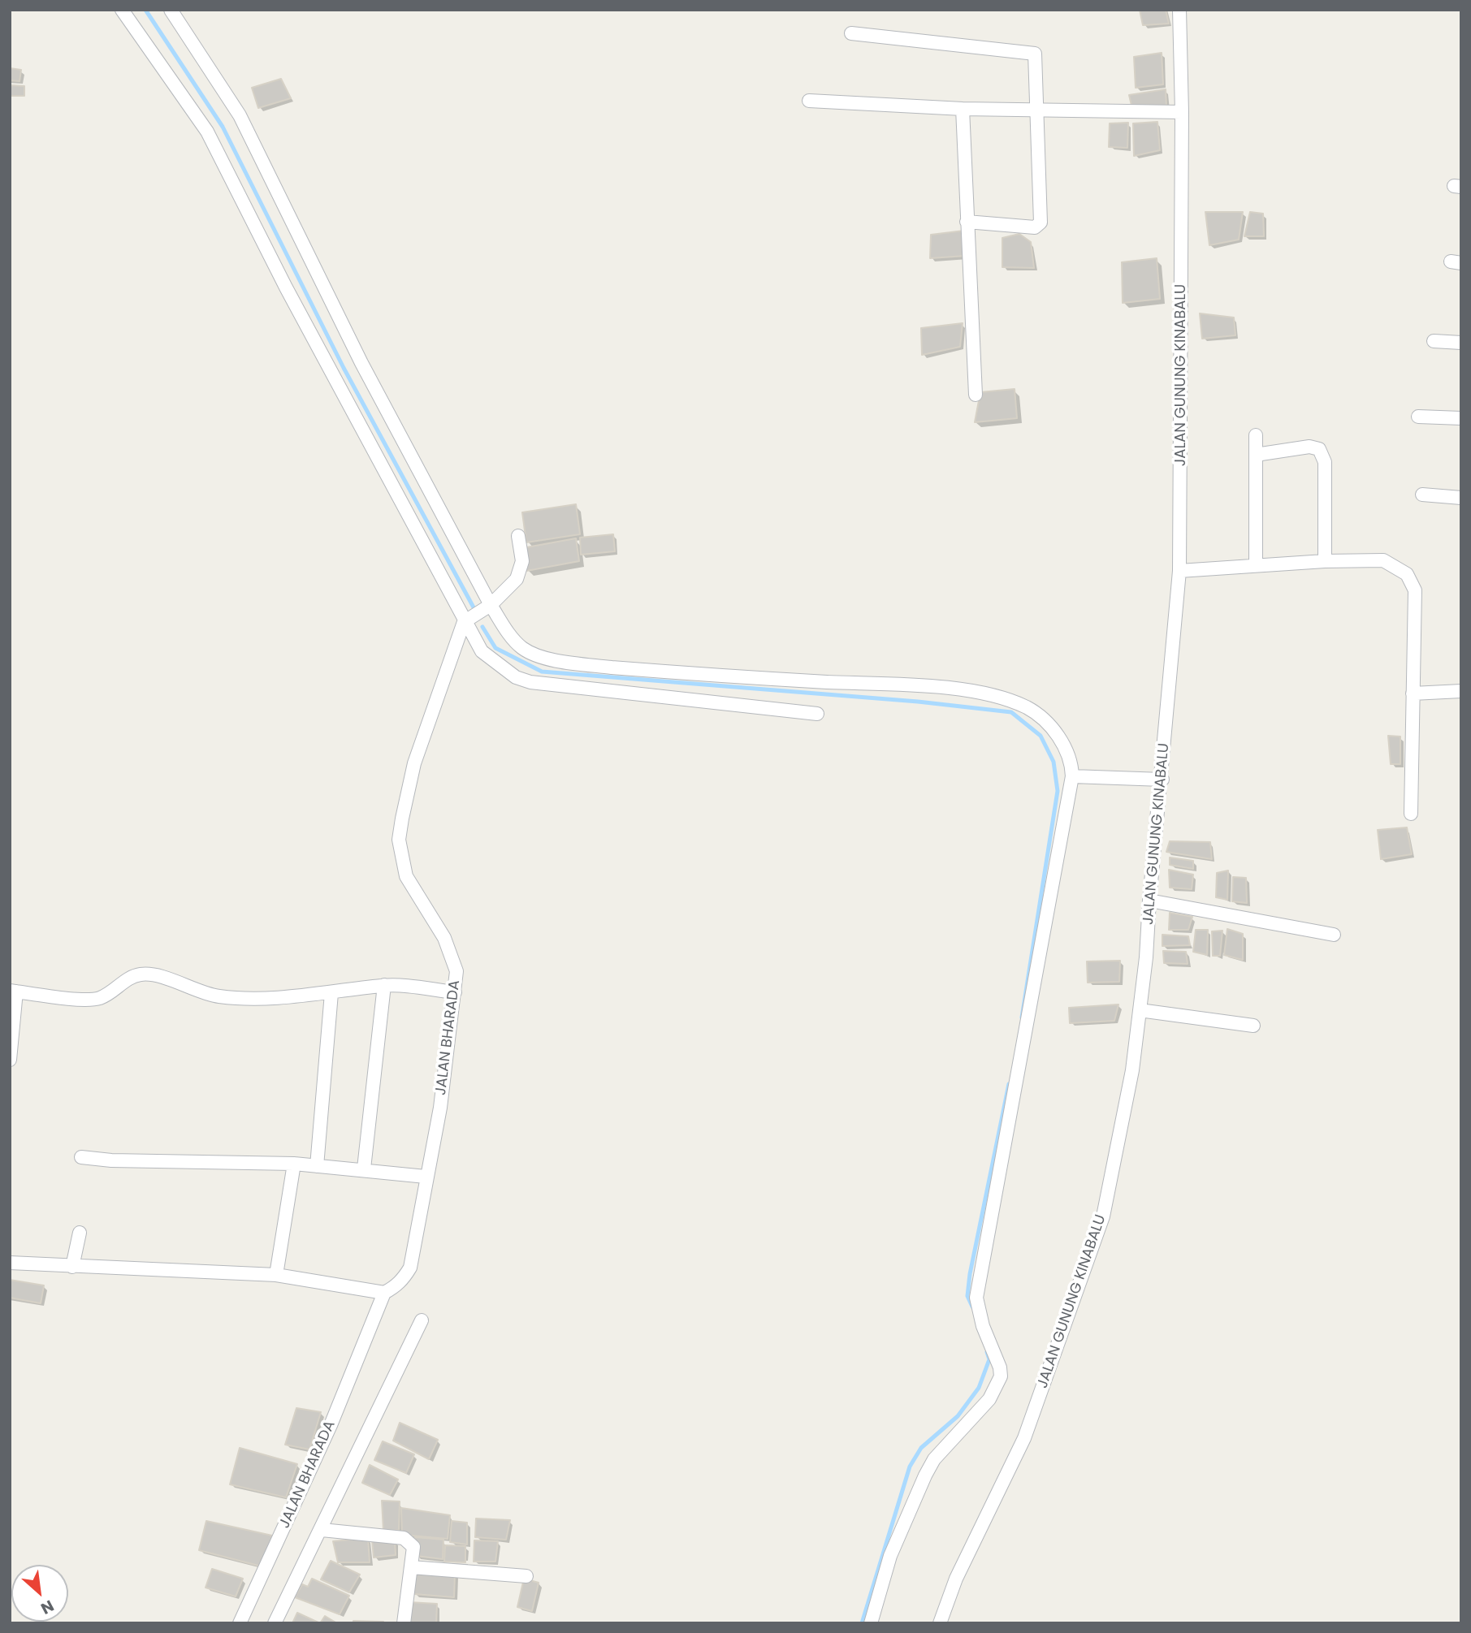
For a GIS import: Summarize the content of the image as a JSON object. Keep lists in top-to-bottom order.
{
  "streets": {
    "street": ["JALAN GUNUNG KINABALU", "JALAN BHARADA"]
  },
  "north": "bottom right"
}
